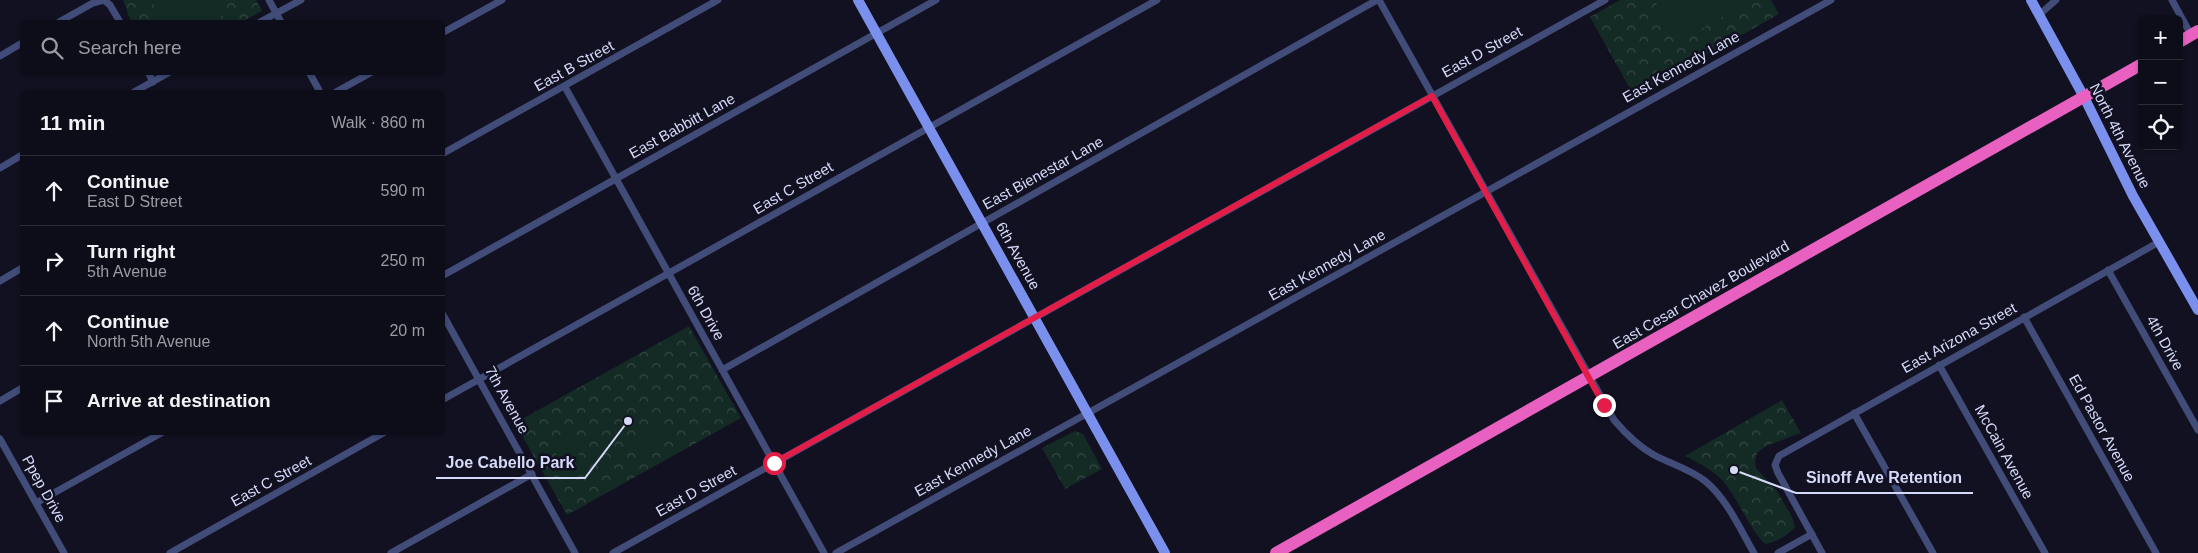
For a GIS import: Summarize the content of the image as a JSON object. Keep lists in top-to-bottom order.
{
  "streets": {
    "highway": ["East Cesar Chavez Boulevard"],
    "street": [
      "East D Street",
      "East B Street",
      "East Kennedy Lane",
      "East Babbitt Lane",
      "North 4th Avenue",
      "East Bienestar Lane",
      "East C Street",
      "6th Avenue",
      "6th Drive",
      "East Arizona Street",
      "4th Drive",
      "7th Avenue",
      "Ed Pastor Avenue",
      "McCain Avenue",
      "Ppep Drive"
    ]
  },
  "crossings": [
    ["East D Street", "6th Avenue"],
    ["East D Street", "6th Drive"],
    ["East B Street", "6th Drive"],
    ["East Kennedy Lane", "6th Avenue"],
    ["East Babbitt Lane", "6th Avenue"],
    ["East Babbitt Lane", "6th Drive"],
    ["North 4th Avenue", "East Cesar Chavez Boulevard"],
    ["North 4th Avenue", "East Arizona Street"],
    ["East Bienestar Lane", "6th Avenue"],
    ["East Bienestar Lane", "6th Drive"],
    ["East C Street", "6th Avenue"],
    ["East C Street", "6th Drive"],
    ["East C Street", "7th Avenue"],
    ["East Arizona Street", "4th Drive"],
    ["East Arizona Street", "Ed Pastor Avenue"],
    ["East Arizona Street", "McCain Avenue"]
  ],
  "places": ["Joe Cabello Park", "Sinoff Ave Retention"],
  "page": {
    "map_buttons": ["+", "−"],
    "search": "Search here",
    "heading": ["11 min", "Walk · 860 m"],
    "list": [
      ["Continue", "East D Street", "590 m"],
      ["Turn right", "5th Avenue", "250 m"],
      ["Continue", "North 5th Avenue", "20 m"],
      "Arrive at destination"
    ]
  }
}
